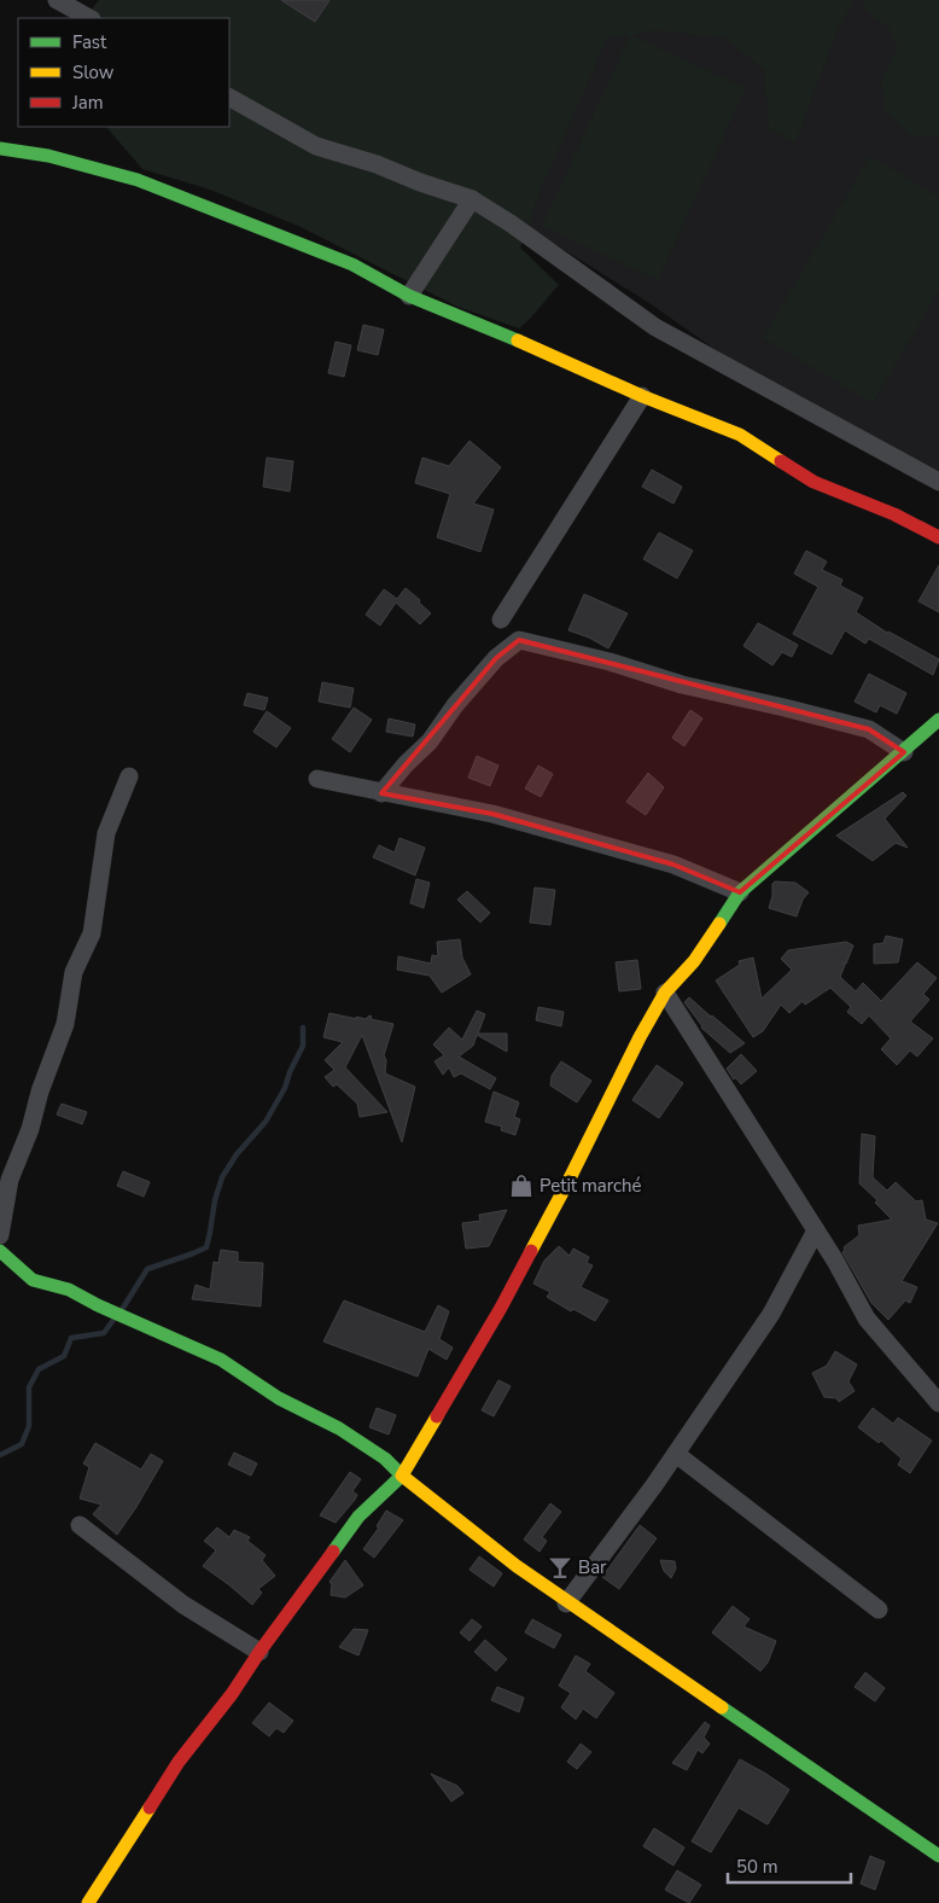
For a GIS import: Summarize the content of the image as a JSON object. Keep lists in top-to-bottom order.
{
  "places": {
    "shop": ["Petit marché"],
    "bar": ["Bar"]
  },
  "legend": ["Fast", "Slow", "Jam"],
  "scale_bar": "50 m"
}
